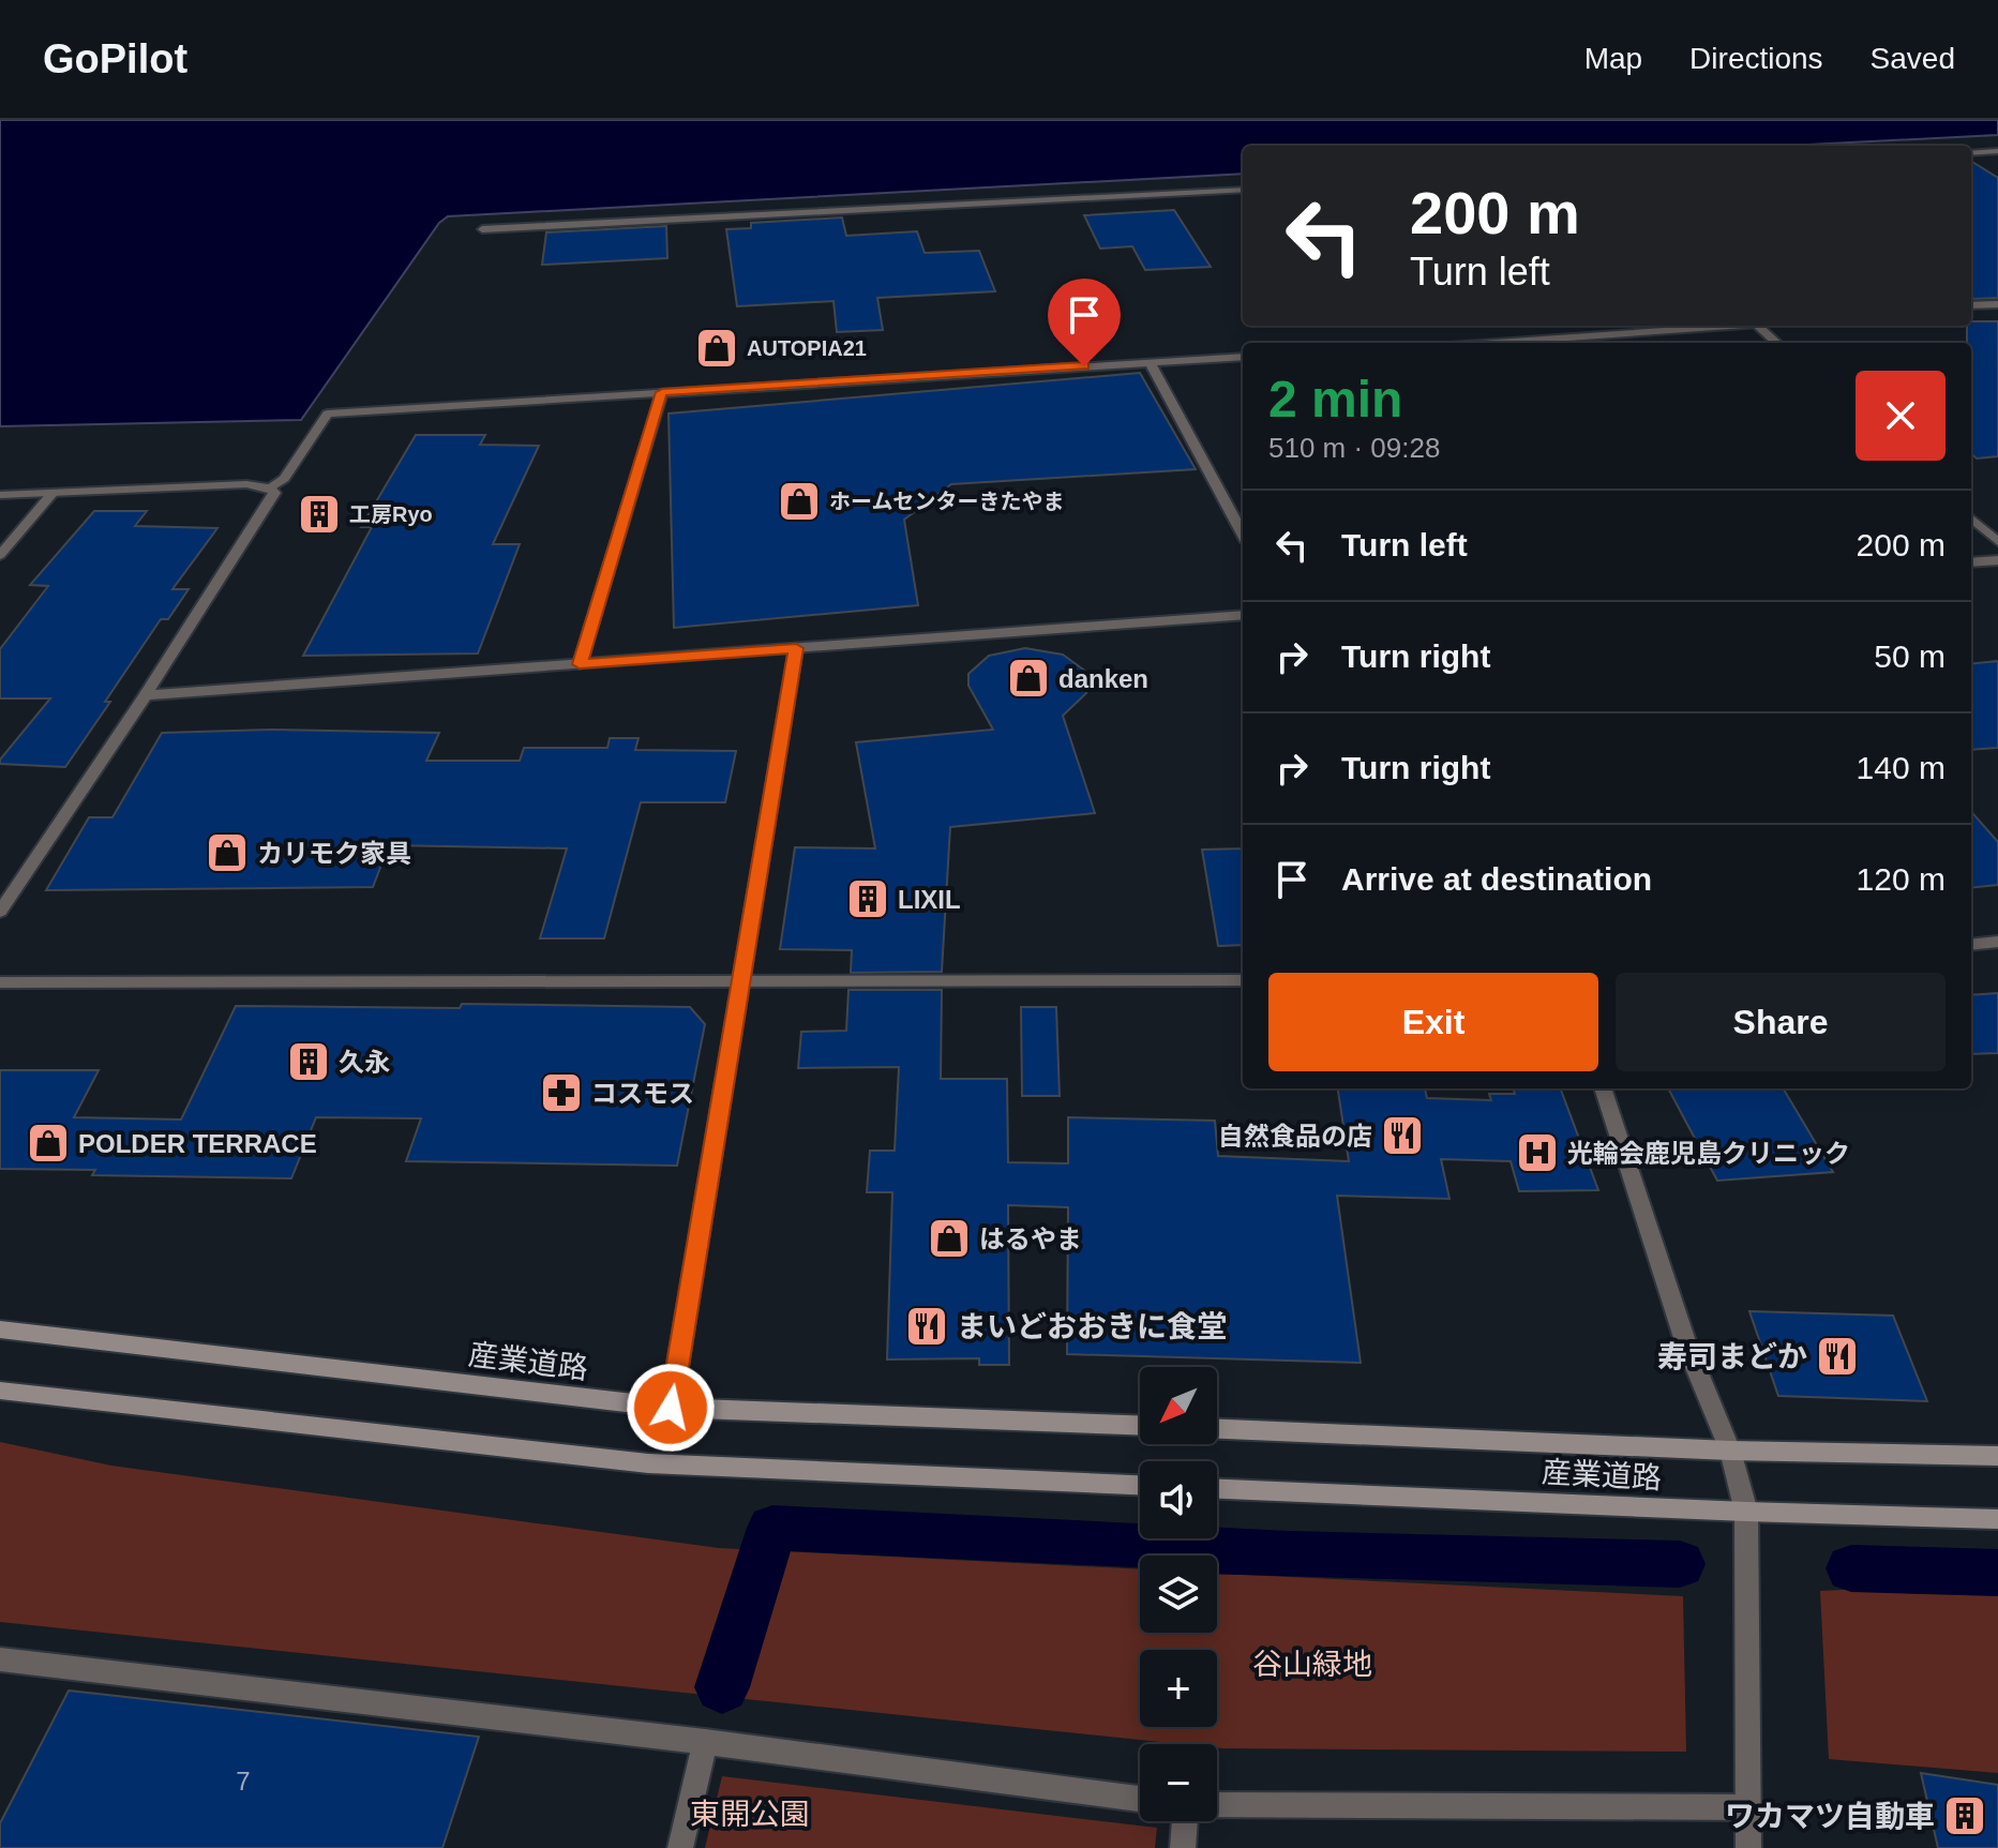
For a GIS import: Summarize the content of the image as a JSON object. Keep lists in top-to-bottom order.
{
  "streets": {
    "main road": ["産業道路"]
  },
  "parks": ["谷山緑地", "東開公園"],
  "places": {
    "shop": [
      "AUTOPIA21",
      "ホームセンターきたやま",
      "danken",
      "カリモク家具",
      "POLDER TERRACE",
      "はるやま"
    ],
    "building": [
      "工房Ryo",
      "LIXIL",
      "久永",
      "ワカマツ自動車"
    ],
    "pharmacy": ["コスモス"],
    "restaurant": ["自然食品の店", "まいどおおきに食堂", "寿司まどか"],
    "hospital": ["光輪会鹿児島クリニック"]
  },
  "house_numbers": ["7"],
  "north": "bottom left",
  "page": {
    "header": "GoPilot",
    "nav": ["Map", "Directions", "Saved"],
    "turn": ["200 m", "Turn left"],
    "heading": ["2 min", "510 m · 09:28"],
    "list": [
      {
        "name": "Turn left",
        "value": "200 m"
      },
      {
        "name": "Turn right",
        "value": "50 m"
      },
      {
        "name": "Turn right",
        "value": "140 m"
      },
      {
        "name": "Arrive at destination",
        "value": "120 m"
      }
    ],
    "buttons": ["Exit", "Share"],
    "map_buttons": ["+", "−"]
  }
}
